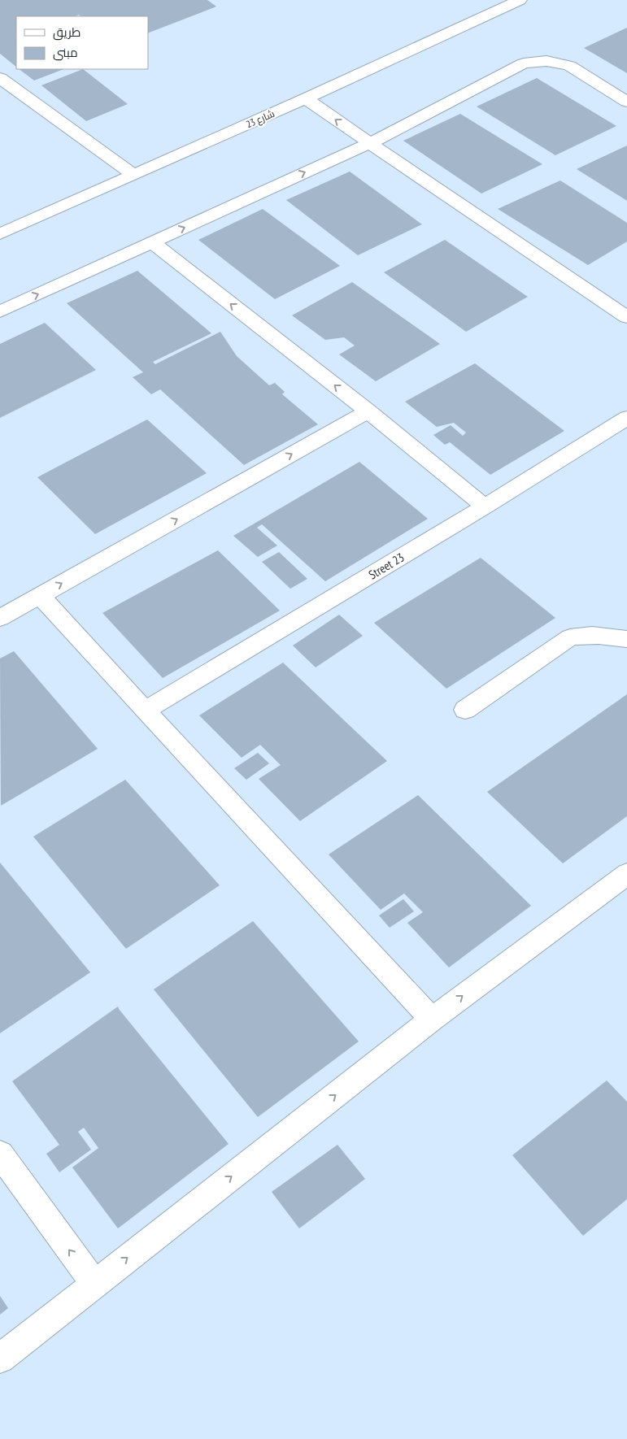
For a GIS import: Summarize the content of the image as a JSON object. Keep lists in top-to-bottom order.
{
  "streets": {
    "street": ["شارع 23", "Street 23"]
  },
  "legend": ["طريق", "مبنى"]
}
